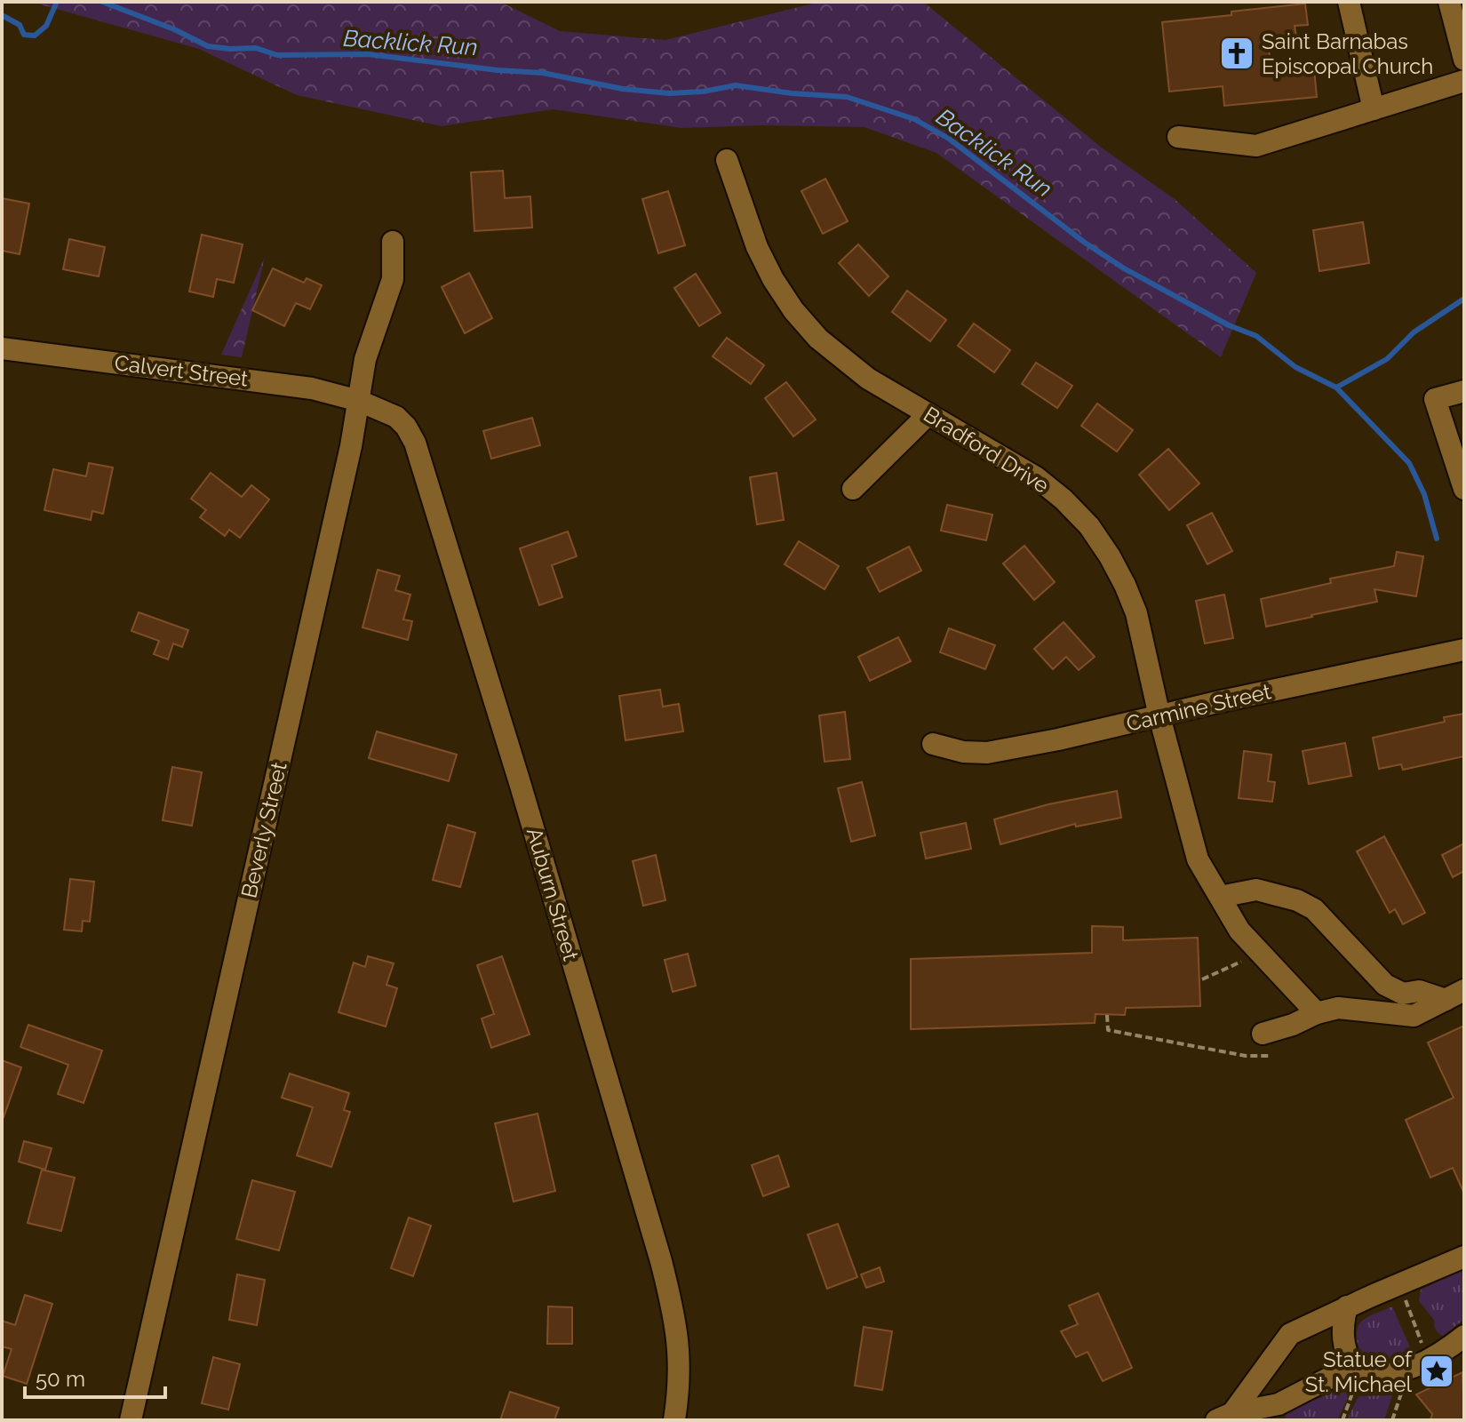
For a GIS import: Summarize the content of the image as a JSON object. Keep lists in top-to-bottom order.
{
  "streets": {
    "street": [
      "Calvert Street",
      "Bradford Drive",
      "Carmine Street",
      "Beverly Street",
      "Auburn Street"
    ]
  },
  "crossings": [
    ["Calvert Street", "Beverly Street"],
    ["Calvert Street", "Auburn Street"],
    ["Bradford Drive", "Carmine Street"],
    ["Beverly Street", "Auburn Street"]
  ],
  "water": ["Backlick Run"],
  "places": {
    "church": ["Saint Barnabas Episcopal Church"],
    "place": ["Statue of St. Michael"]
  },
  "scale_bar": "50 m"
}
